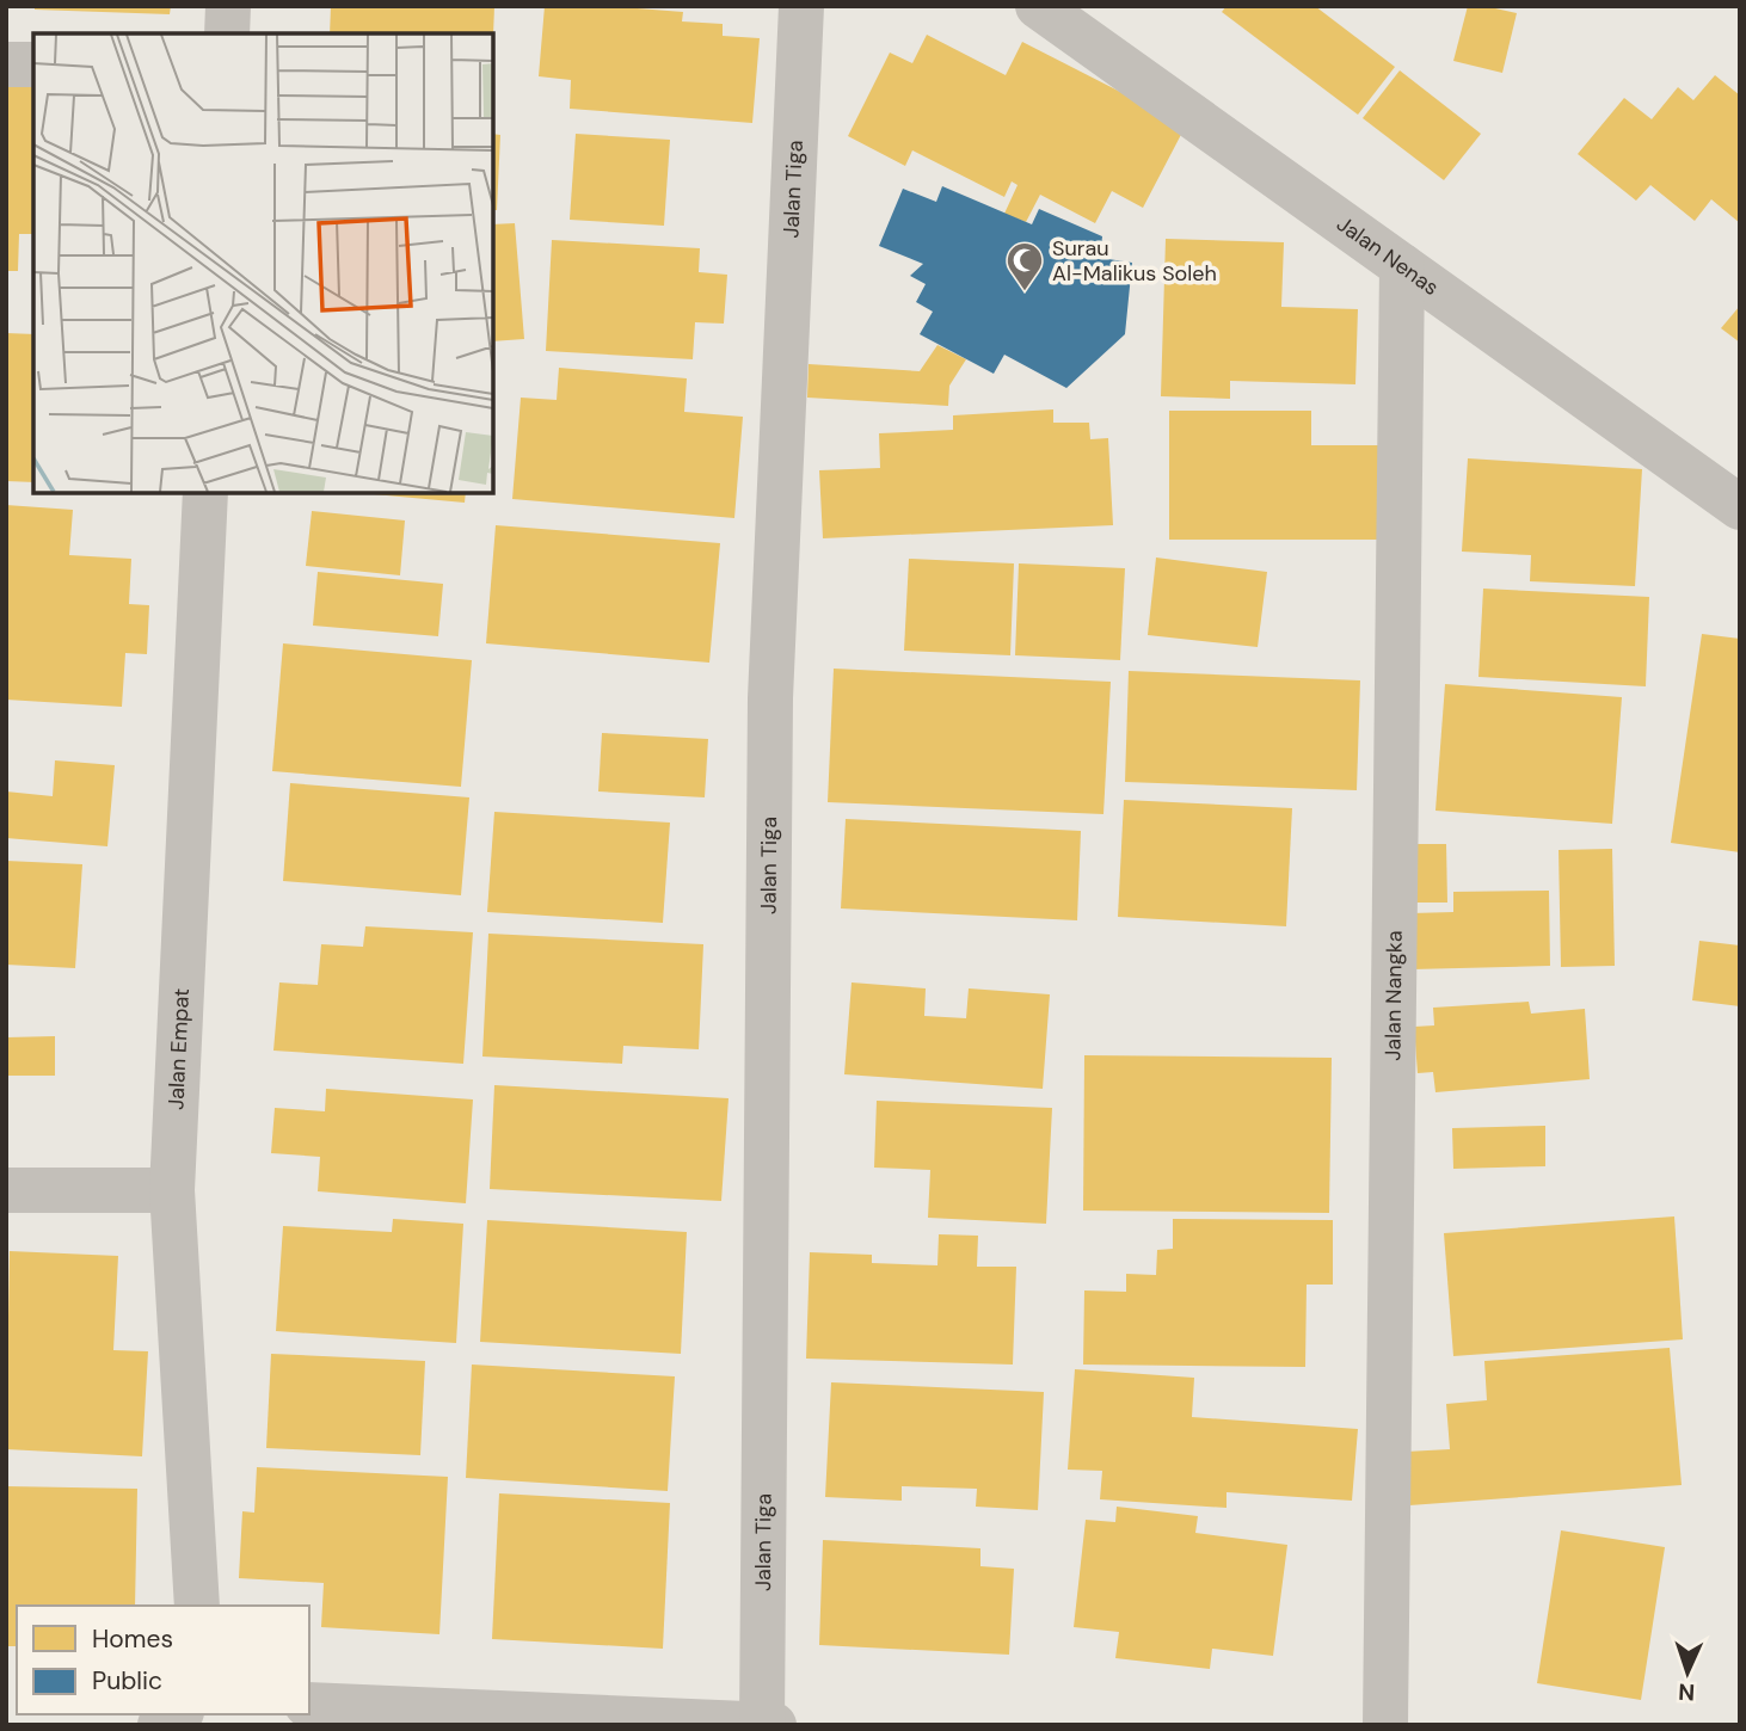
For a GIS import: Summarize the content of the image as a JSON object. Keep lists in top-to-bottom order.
{
  "streets": {
    "street": [
      "Jalan Tiga",
      "Jalan Nenas",
      "Jalan Nangka",
      "Jalan Empat"
    ]
  },
  "crossings": [
    ["Jalan Nenas", "Jalan Nangka"]
  ],
  "places": {
    "mosque": ["Surau Al-Malikus Soleh"]
  },
  "legend": ["Homes", "Public"],
  "north": "bottom"
}
